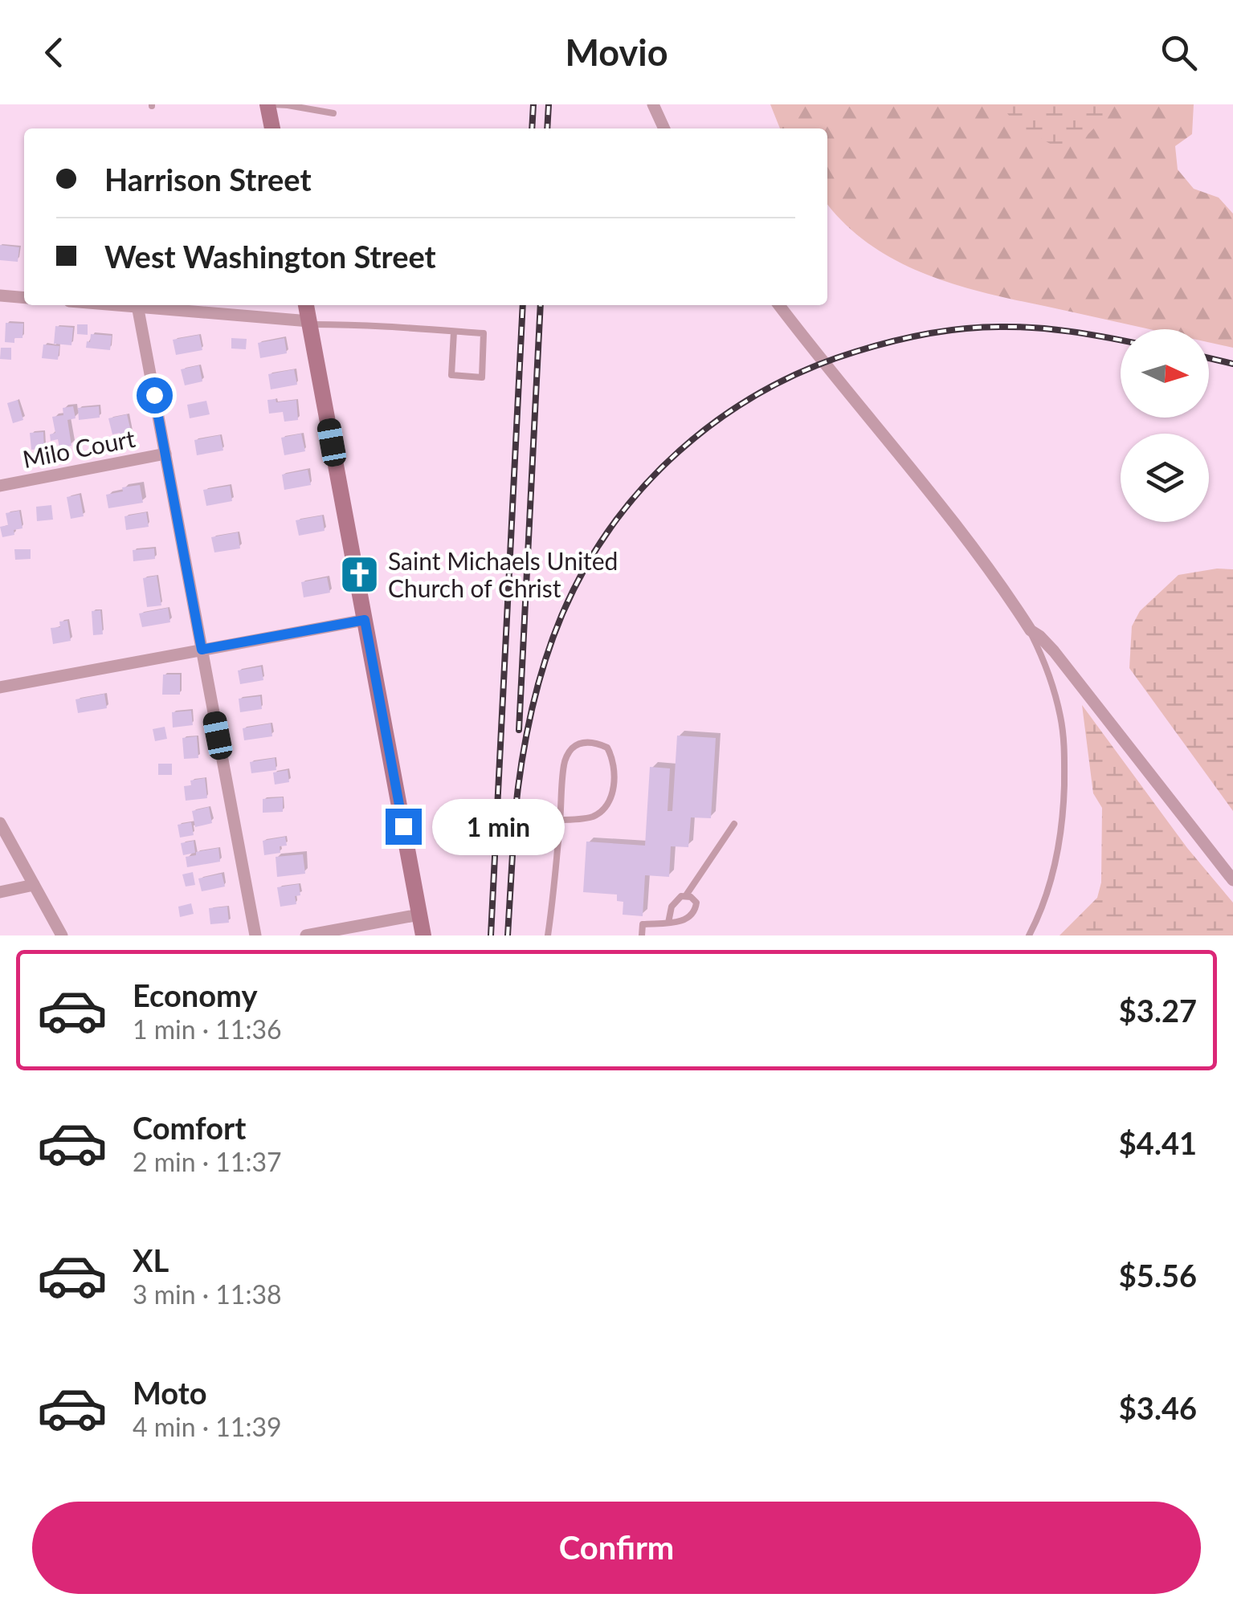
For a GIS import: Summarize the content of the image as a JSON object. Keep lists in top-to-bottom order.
{
  "streets": {
    "street": ["Milo Court"]
  },
  "places": {
    "church": ["Saint Michaels United Church of Christ"]
  },
  "north": "right",
  "page": {
    "header": "Movio",
    "banner": ["Harrison Street", "West Washington Street"],
    "bubble": "1 min",
    "list": [
      {
        "name": "Economy",
        "note": "1 min · 11:36",
        "value": "$3.27"
      },
      {
        "name": "Comfort",
        "note": "2 min · 11:37",
        "value": "$4.41"
      },
      {
        "name": "XL",
        "note": "3 min · 11:38",
        "value": "$5.56"
      },
      {
        "name": "Moto",
        "note": "4 min · 11:39",
        "value": "$3.46"
      }
    ],
    "buttons": "Confirm"
  }
}
